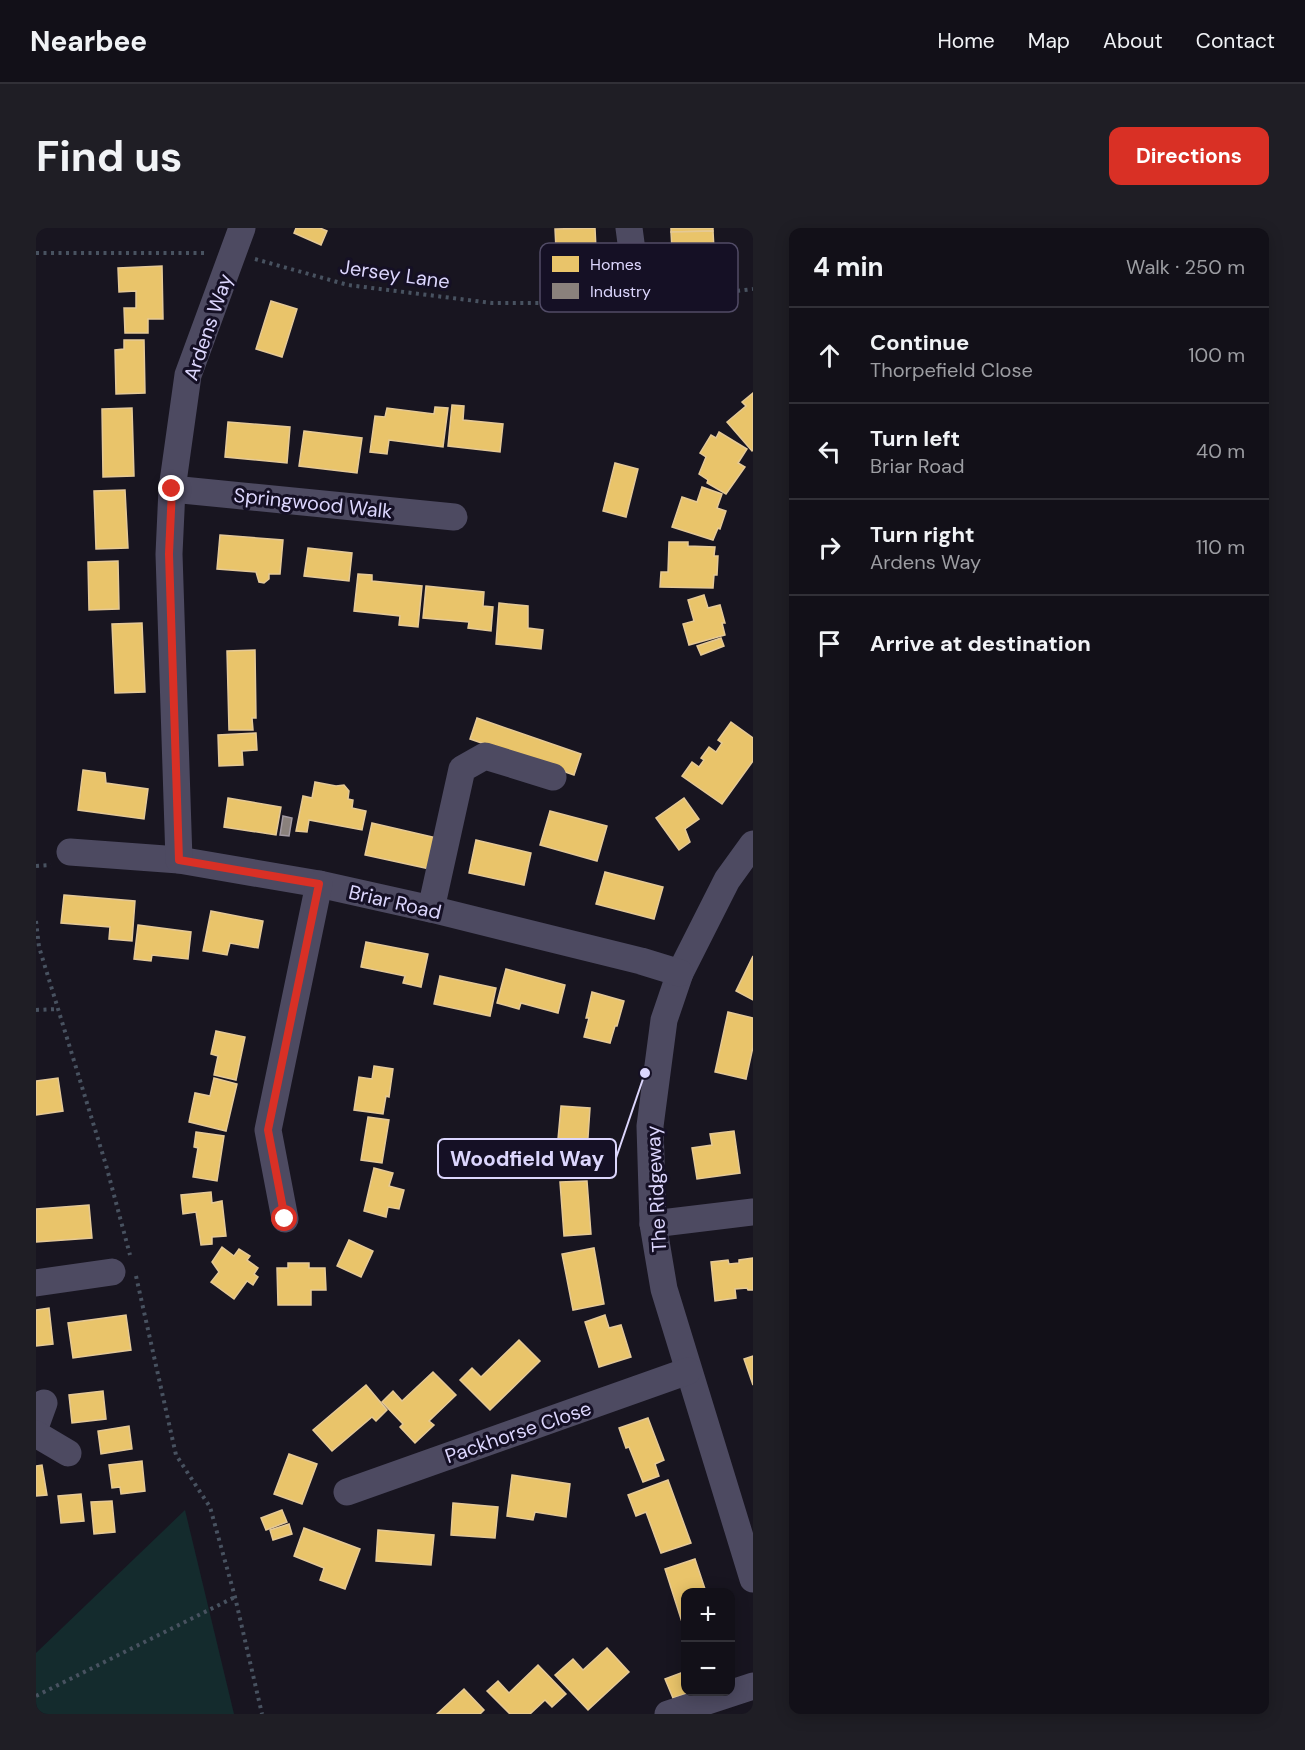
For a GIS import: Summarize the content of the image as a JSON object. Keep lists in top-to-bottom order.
{
  "streets": {
    "street": [
      "Ardens Way",
      "Springwood Walk",
      "Briar Road",
      "The Ridgeway",
      "Packhorse Close"
    ],
    "path": ["Jersey Lane"]
  },
  "crossings": [
    ["Jersey Lane", "Ardens Way"],
    ["Ardens Way", "Springwood Walk"],
    ["Ardens Way", "Briar Road"],
    ["Briar Road", "The Ridgeway"],
    ["The Ridgeway", "Packhorse Close"]
  ],
  "places": ["Woodfield Way"],
  "legend": ["Homes", "Industry"],
  "page": {
    "header": "Nearbee",
    "nav": [
      "Home",
      "Map",
      "About",
      "Contact"
    ],
    "buttons": "Directions",
    "title": "Find us",
    "heading": ["4 min", "Walk · 250 m"],
    "list": [
      ["Continue", "Thorpefield Close", "100 m"],
      ["Turn left", "Briar Road", "40 m"],
      ["Turn right", "Ardens Way", "110 m"],
      "Arrive at destination"
    ],
    "map_buttons": ["+", "−"]
  }
}
